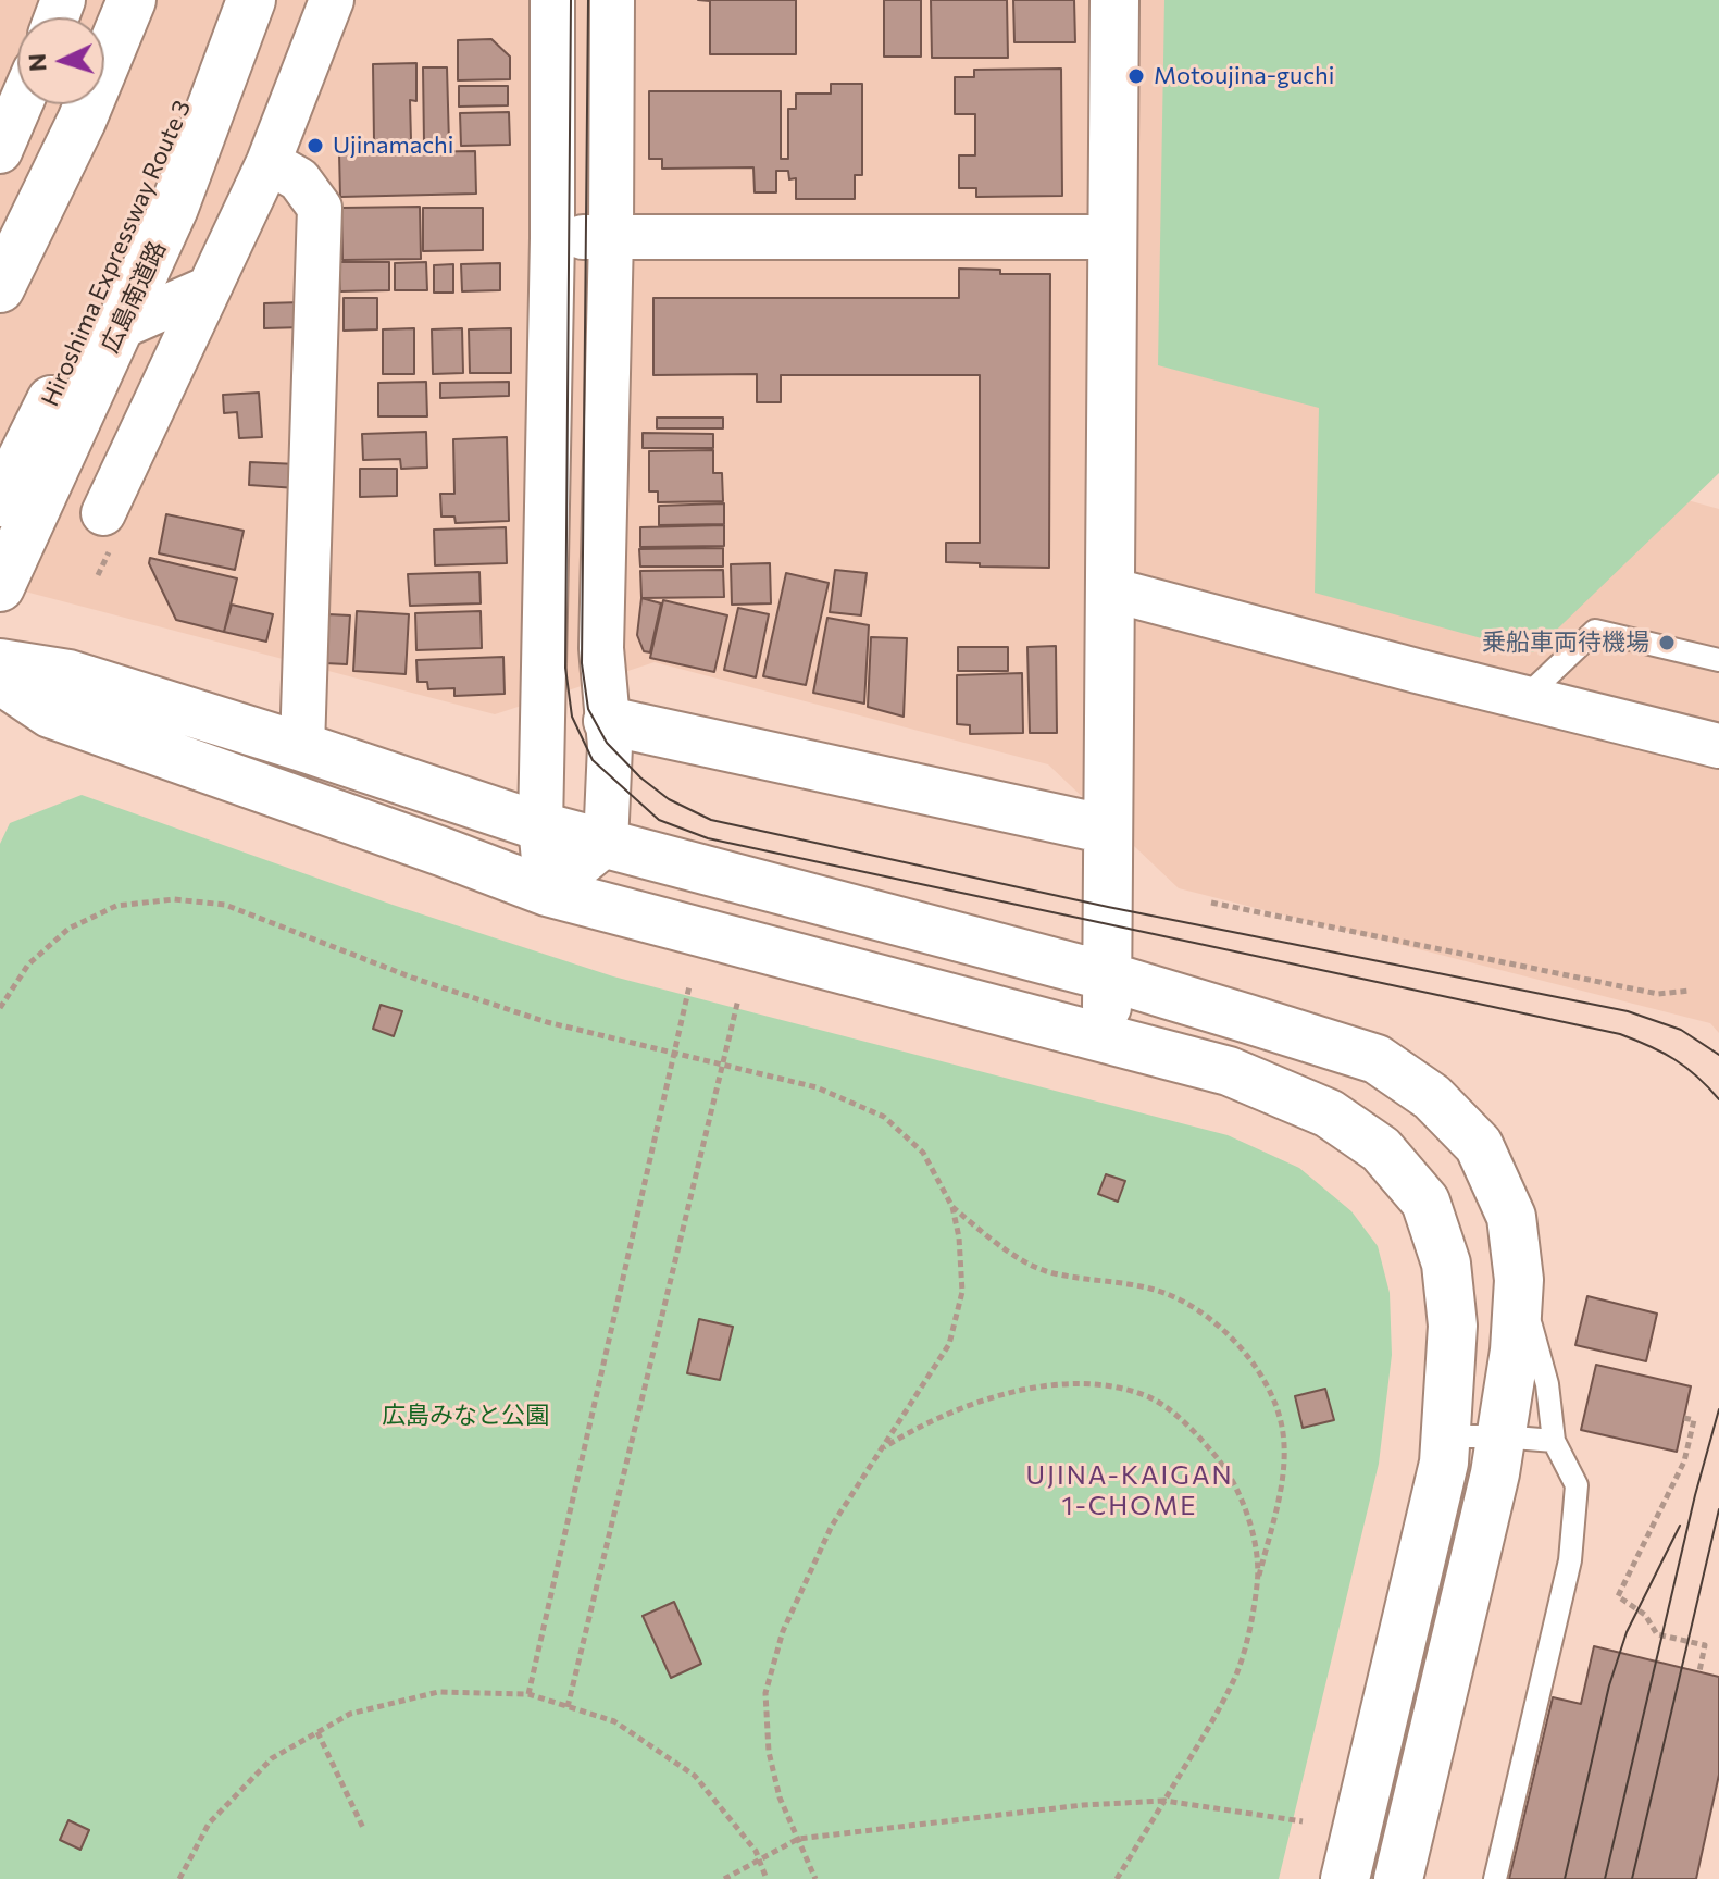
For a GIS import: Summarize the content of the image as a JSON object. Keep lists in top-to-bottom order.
{
  "streets": {
    "main road": ["Hiroshima Expressway Route 3", "広島南道路"]
  },
  "districts": ["UJINA-KAIGAN 1-CHOME"],
  "parks": ["広島みなと公園"],
  "places": ["Motoujina-guchi", "Ujinamachi", "乗船車両待機場"],
  "north": "left"
}
